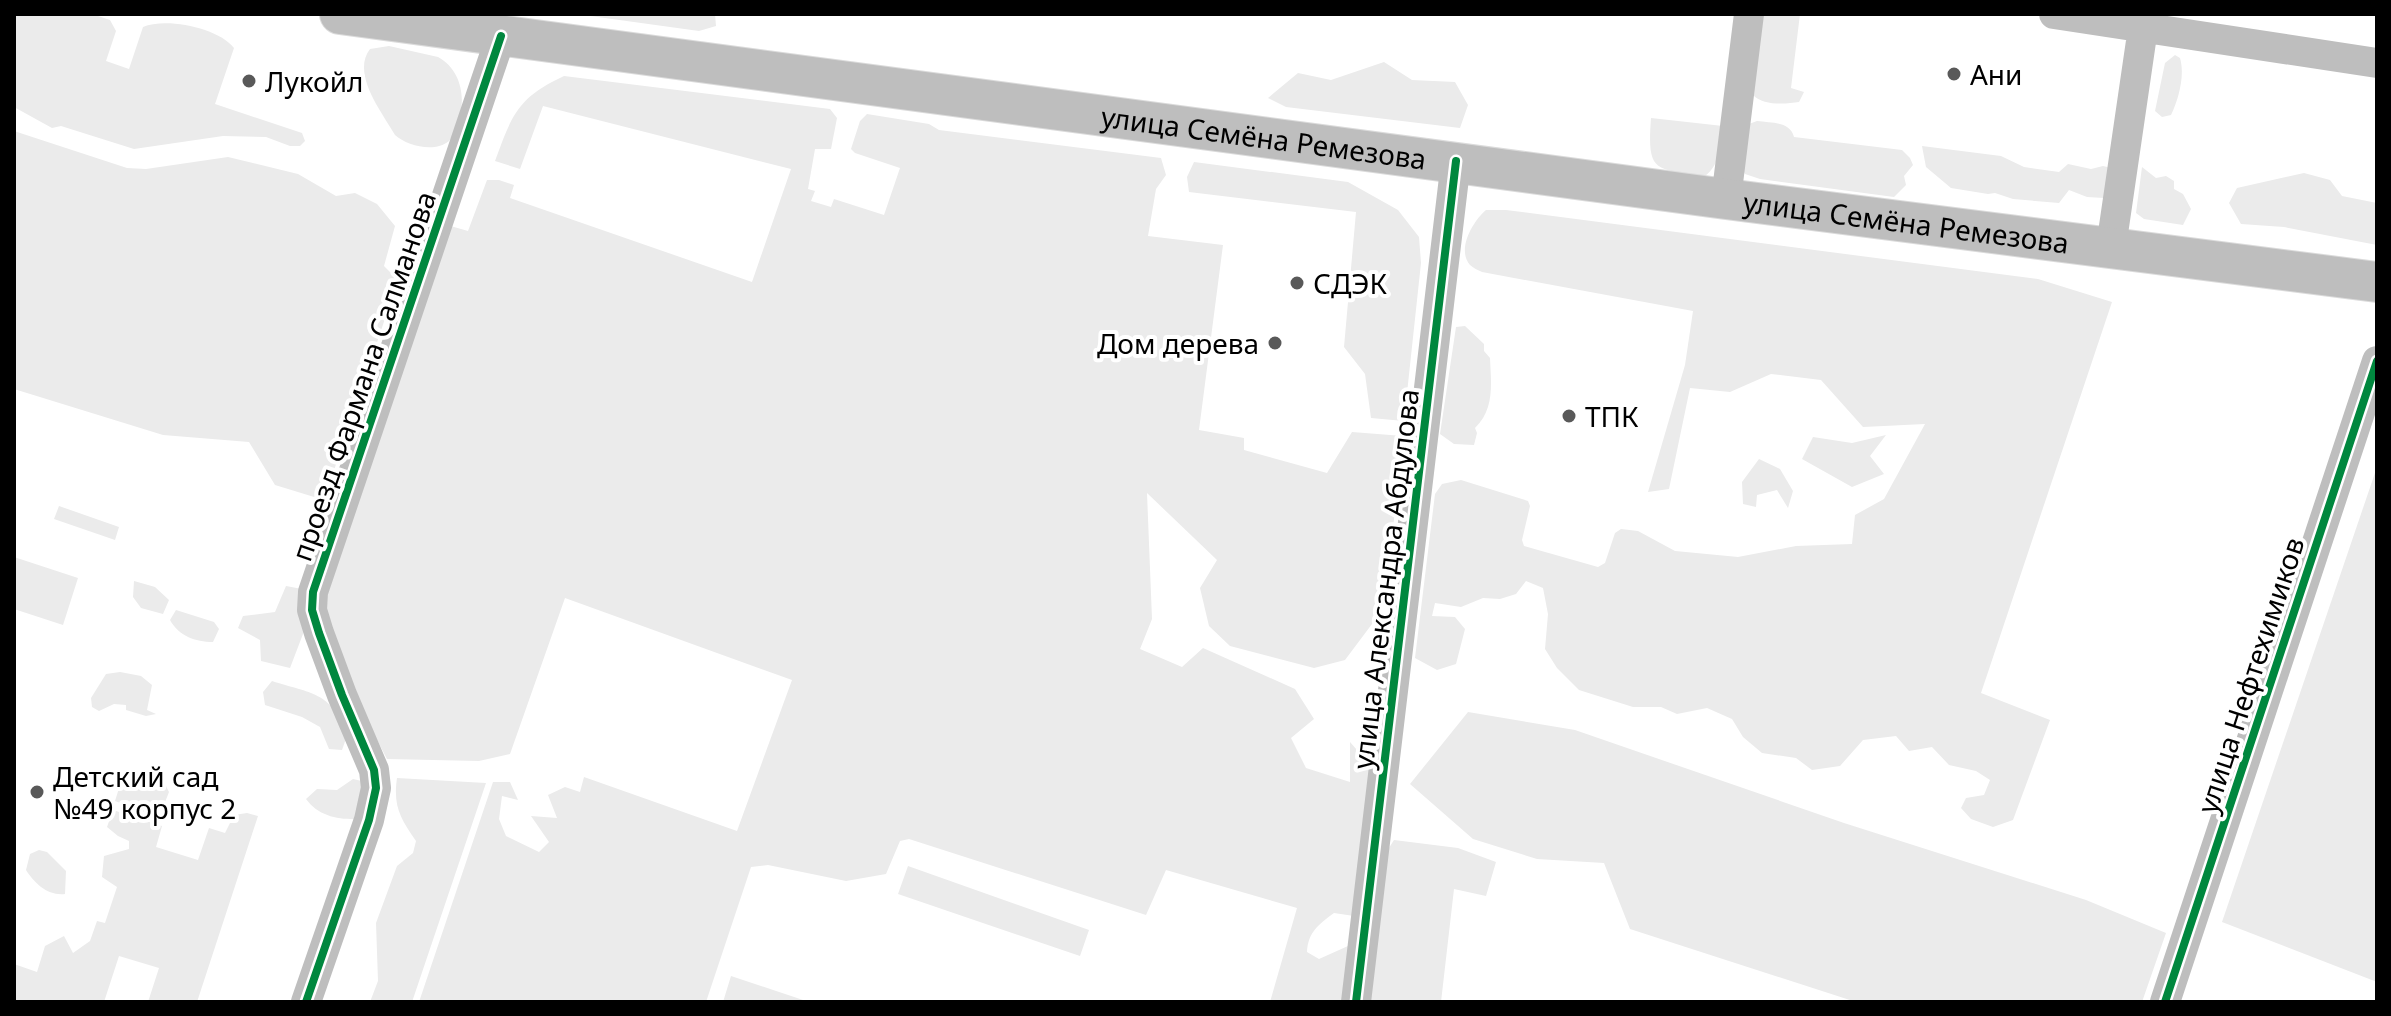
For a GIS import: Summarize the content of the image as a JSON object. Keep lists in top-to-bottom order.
{
  "streets": {
    "main road": ["улица Семёна Ремезова"],
    "street": ["проезд Фармана Салманова", "улица Александра Абдулова", "улица Нефтехимиков"]
  },
  "crossings": [
    ["улица Семёна Ремезова", "проезд Фармана Салманова"],
    ["улица Семёна Ремезова", "улица Александра Абдулова"]
  ],
  "places": [
    "Ани",
    "Лукойл",
    "СДЭК",
    "Дом дерева",
    "ТПК",
    "Детский сад №49 корпус 2"
  ]
}
